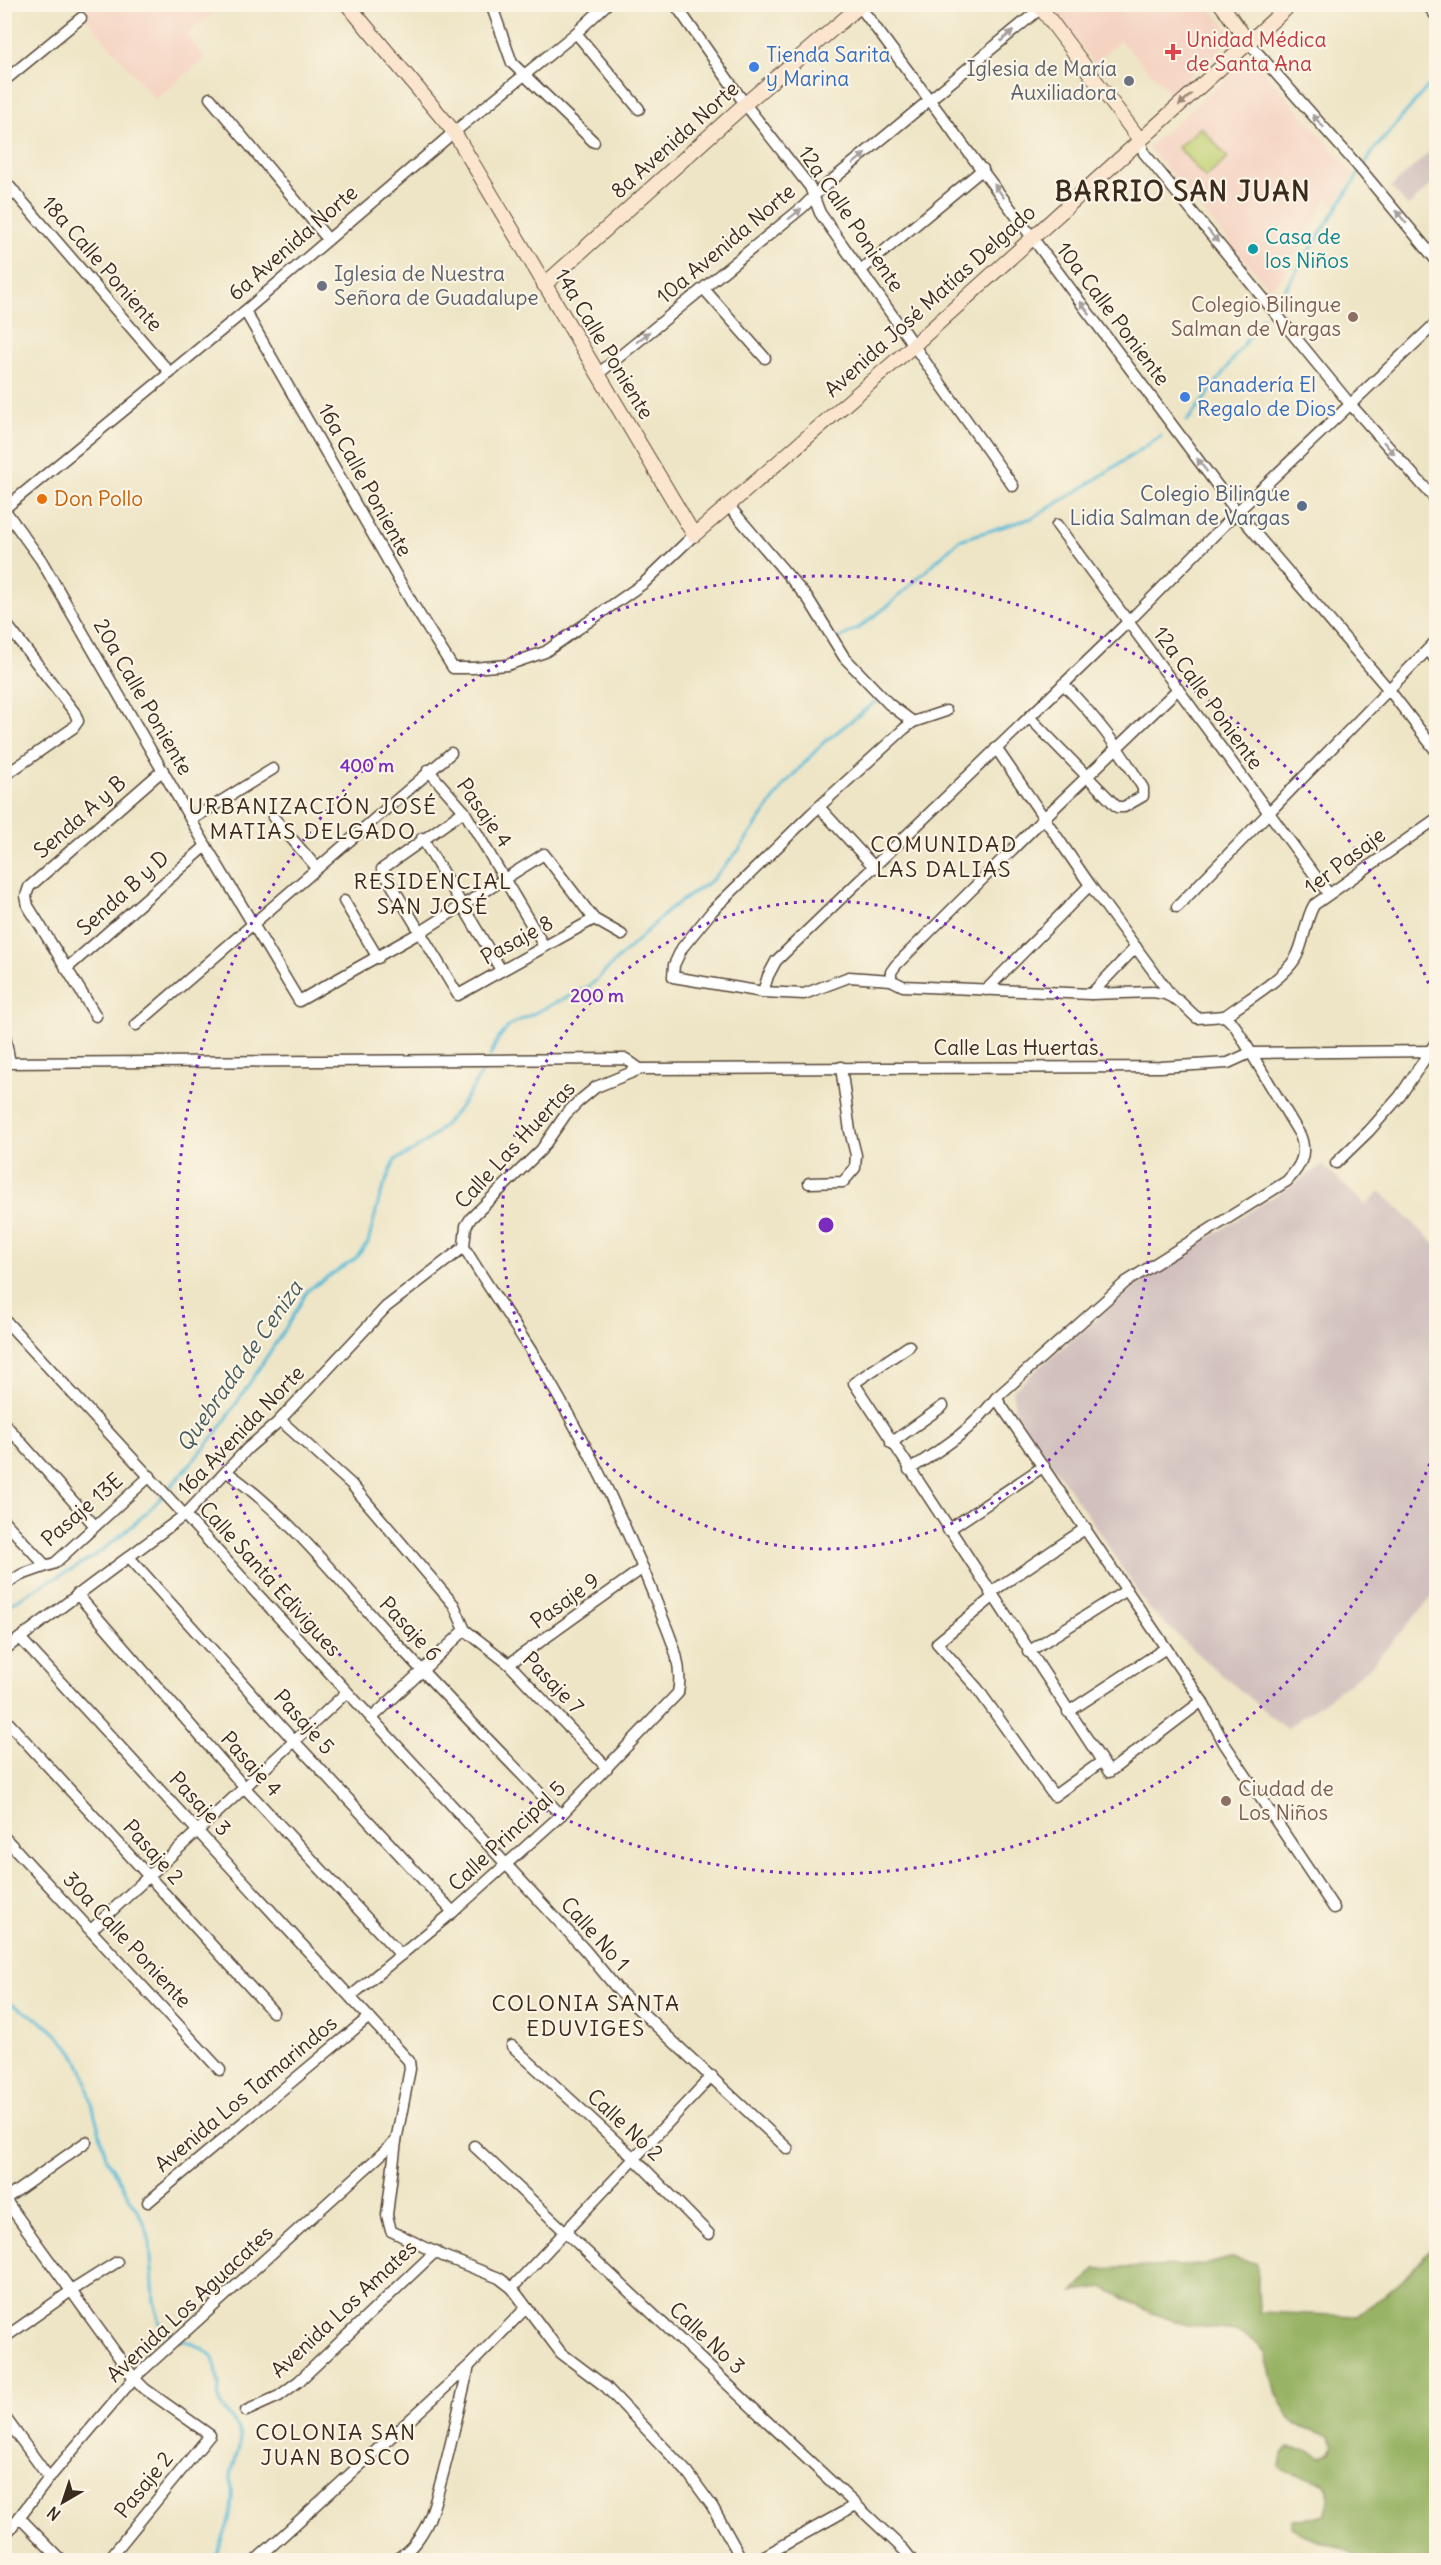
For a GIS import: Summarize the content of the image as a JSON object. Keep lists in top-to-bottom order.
{
  "streets": {
    "street": [
      "8a Avenida Norte",
      "12a Calle Poniente",
      "6a Avenida Norte",
      "10a Avenida Norte",
      "18a Calle Poniente",
      "Avenida José Matías Delgado",
      "10a Calle Poniente",
      "14a Calle Poniente",
      "16a Calle Poniente",
      "20a Calle Poniente",
      "Pasaje 4",
      "Senda A y B",
      "1er Pasaje",
      "Senda B y D",
      "Pasaje 8",
      "Calle Las Huertas",
      "16a Avenida Norte",
      "Pasaje 13E",
      "Calle Santa Edivigues",
      "Pasaje 9",
      "Pasaje 6",
      "Pasaje 7",
      "Pasaje 5",
      "Pasaje 3",
      "Calle Principal 5",
      "Pasaje 2",
      "Calle No 1",
      "30a Calle Poniente",
      "Avenida Los Tamarindos",
      "Calle No 2",
      "Avenida Los Aguacates",
      "Avenida Los Amates",
      "Calle No 3"
    ]
  },
  "crossings": [
    ["8a Avenida Norte", "12a Calle Poniente"],
    ["8a Avenida Norte", "10a Calle Poniente"],
    ["8a Avenida Norte", "14a Calle Poniente"],
    ["12a Calle Poniente", "10a Avenida Norte"],
    ["12a Calle Poniente", "Avenida José Matías Delgado"],
    ["12a Calle Poniente", "1er Pasaje"],
    ["6a Avenida Norte", "18a Calle Poniente"],
    ["6a Avenida Norte", "14a Calle Poniente"],
    ["6a Avenida Norte", "16a Calle Poniente"],
    ["6a Avenida Norte", "20a Calle Poniente"],
    ["10a Avenida Norte", "10a Calle Poniente"],
    ["10a Avenida Norte", "14a Calle Poniente"],
    ["Avenida José Matías Delgado", "10a Calle Poniente"],
    ["Avenida José Matías Delgado", "14a Calle Poniente"],
    ["Avenida José Matías Delgado", "16a Calle Poniente"],
    ["14a Calle Poniente", "16a Calle Poniente"],
    ["20a Calle Poniente", "Senda A y B"],
    ["20a Calle Poniente", "Senda B y D"],
    ["Pasaje 4", "16a Avenida Norte"],
    ["Pasaje 4", "Calle Principal 5"],
    ["Senda A y B", "Senda B y D"],
    ["Calle Las Huertas", "16a Avenida Norte"],
    ["16a Avenida Norte", "Calle Santa Edivigues"],
    ["16a Avenida Norte", "Pasaje 6"],
    ["16a Avenida Norte", "Pasaje 5"],
    ["16a Avenida Norte", "Pasaje 3"],
    ["Pasaje 13E", "Calle Santa Edivigues"],
    ["Calle Santa Edivigues", "Calle Principal 5"],
    ["Calle Santa Edivigues", "Calle No 1"],
    ["Pasaje 9", "Pasaje 7"],
    ["Pasaje 9", "Calle Principal 5"],
    ["Pasaje 6", "Calle Principal 5"],
    ["Pasaje 7", "Calle Principal 5"],
    ["Pasaje 5", "Calle Principal 5"],
    ["Pasaje 3", "Calle Principal 5"],
    ["Pasaje 3", "Avenida Los Tamarindos"],
    ["Pasaje 3", "Avenida Los Aguacates"],
    ["Calle Principal 5", "Calle No 1"],
    ["Pasaje 2", "Avenida Los Aguacates"]
  ],
  "one_way": ["10a Avenida Norte", "10a Calle Poniente"],
  "districts": [
    "BARRIO SAN JUAN",
    "URBANIZACIÓN JOSÉ MATIAS DELGADO",
    "COMUNIDAD LAS DALIAS",
    "RESIDENCIAL SAN JOSÉ",
    "COLONIA SANTA EDUVIGES",
    "COLONIA SAN JUAN BOSCO"
  ],
  "water": ["Quebrada de Ceniza"],
  "places": {
    "health": ["Unidad Médica de Santa Ana"],
    "other": [
      "Tienda Sarita y Marina",
      "Iglesia de María Auxiliadora",
      "Casa de los Niños",
      "Iglesia de Nuestra Señora de Guadalupe",
      "Colegio Bilingue Salman de Vargas",
      "Panadería El Regalo de Dios",
      "Don Pollo",
      "Colegio Bilingue Lidia Salman de Vargas",
      "Ciudad de Los Niños"
    ]
  },
  "north": "bottom left",
  "rings": ["400 m", "200 m"]
}
